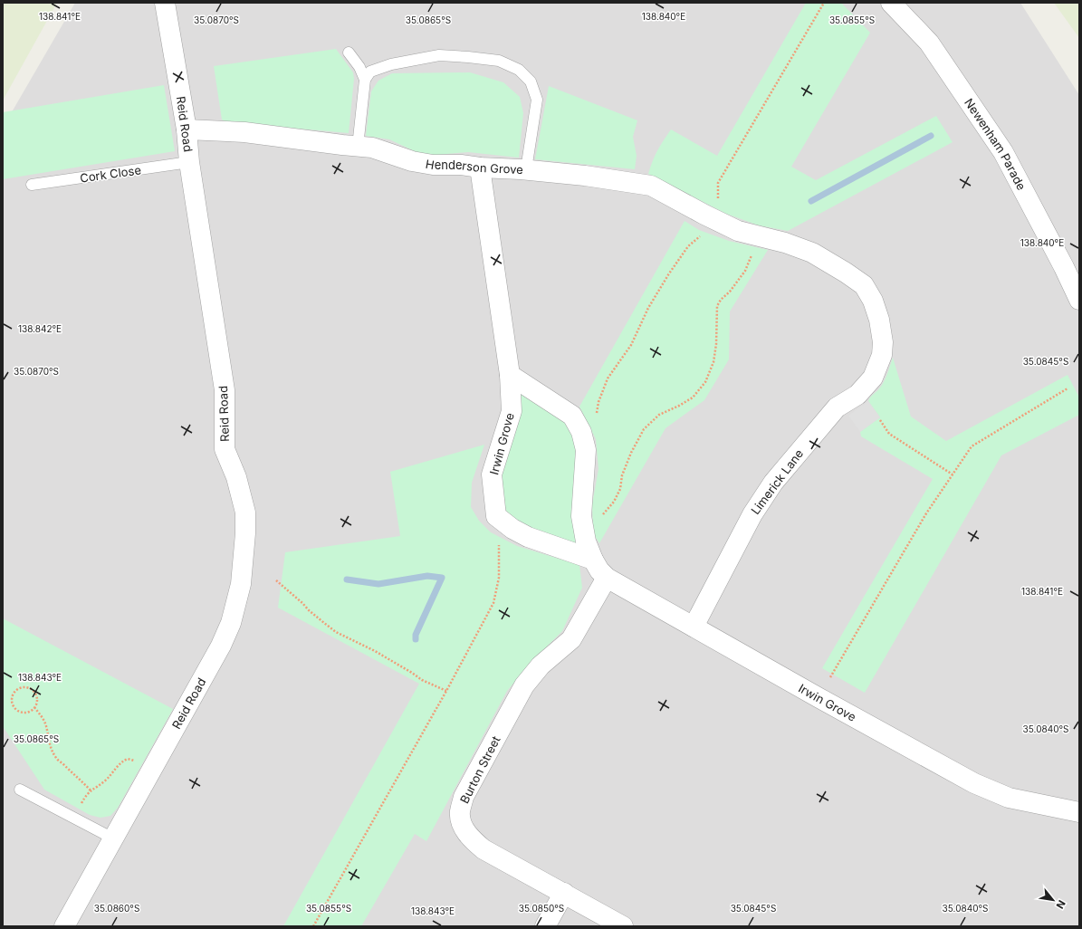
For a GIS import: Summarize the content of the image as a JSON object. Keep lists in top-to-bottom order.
{
  "streets": {
    "street": [
      "Reid Road",
      "Newenham Parade",
      "Henderson Grove",
      "Irwin Grove",
      "Limerick Lane",
      "Burton Street"
    ],
    "lane": ["Cork Close"]
  },
  "crossings": [
    ["Reid Road", "Henderson Grove"],
    ["Reid Road", "Cork Close"],
    ["Henderson Grove", "Irwin Grove"],
    ["Henderson Grove", "Limerick Lane"],
    ["Irwin Grove", "Limerick Lane"],
    ["Irwin Grove", "Burton Street"]
  ],
  "north": "bottom right",
  "coordinates": [
    "138.841°E",
    "138.840°E",
    "35.0870°S",
    "35.0865°S",
    "35.0855°S",
    "138.842°E",
    "35.0845°S",
    "138.843°E",
    "35.0840°S",
    "35.0860°S",
    "35.0850°S"
  ]
}
